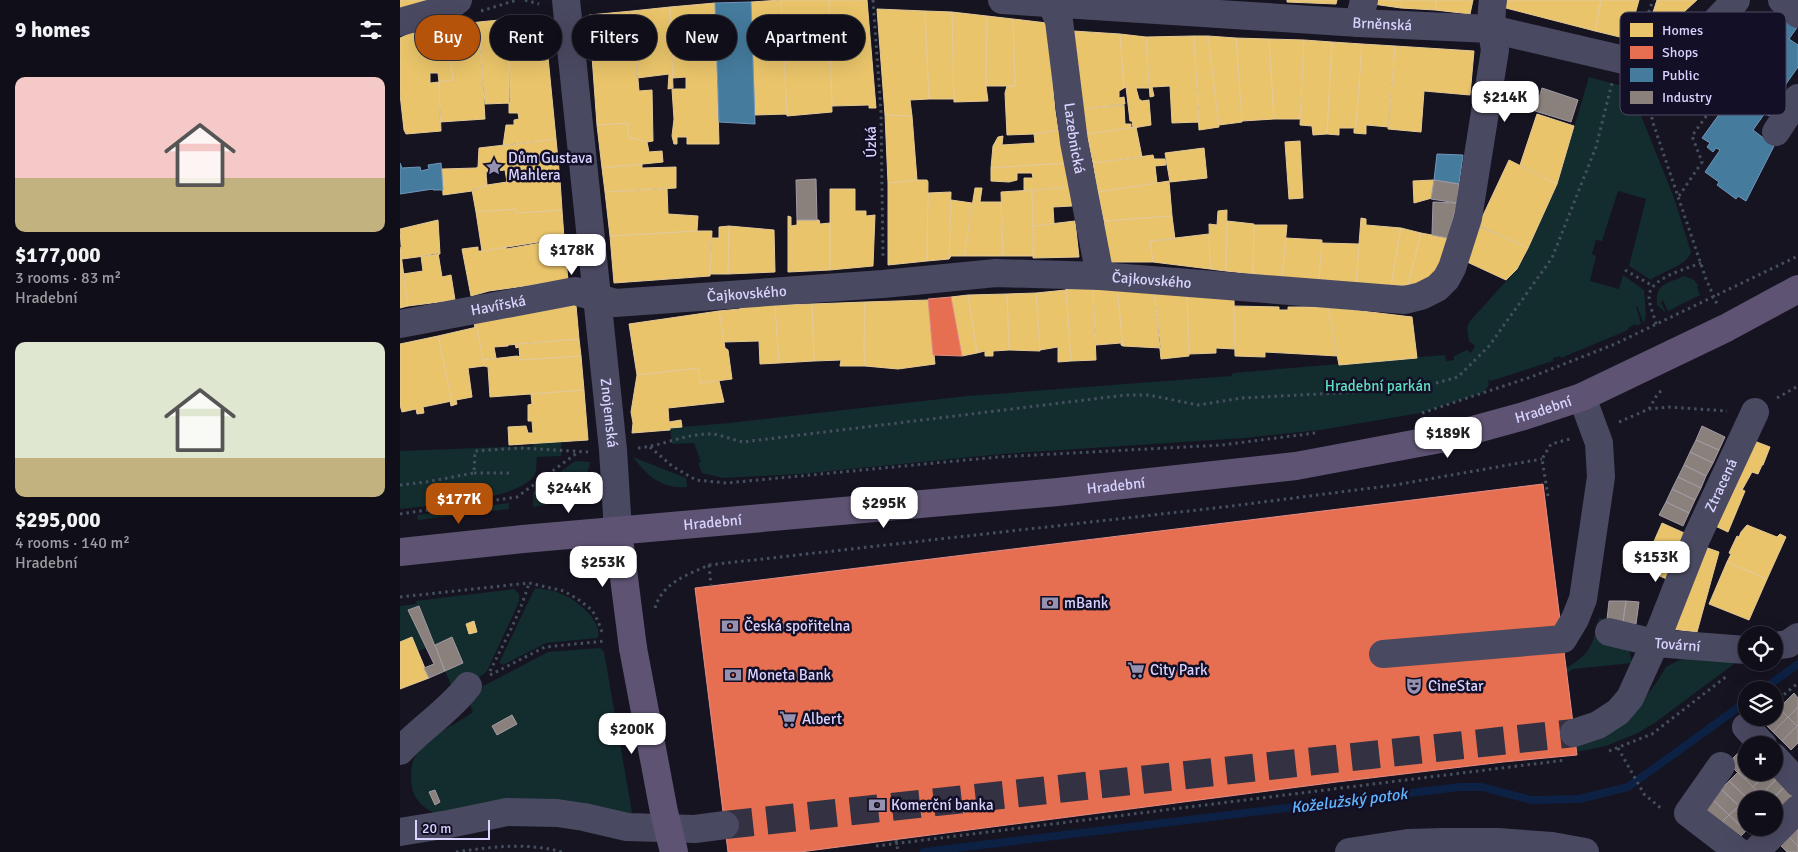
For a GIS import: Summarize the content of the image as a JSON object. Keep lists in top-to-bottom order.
{
  "streets": {
    "main road": ["Hradební", "Znojemská"],
    "street": [
      "Brněnská",
      "Lazebnická",
      "Čajkovského",
      "Havířská",
      "Ztracená",
      "Tovární"
    ],
    "path": ["Úzká"]
  },
  "crossings": [
    ["Brněnská", "Lazebnická"],
    ["Brněnská", "Čajkovského"],
    ["Lazebnická", "Čajkovského"],
    ["Úzká", "Čajkovského"],
    ["Čajkovského", "Havířská"],
    ["Čajkovského", "Znojemská"],
    ["Havířská", "Znojemská"],
    ["Hradební", "Znojemská"],
    ["Ztracená", "Tovární"]
  ],
  "water": ["Koželužský potok"],
  "parks": ["Hradební parkán"],
  "places": {
    "place": ["Dům Gustava Mahlera"],
    "bank": [
      "mBank",
      "Česká spořitelna",
      "Moneta Bank",
      "Komerční banka"
    ],
    "supermarket": ["City Park", "Albert"],
    "theatre": ["CineStar"]
  },
  "legend": [
    "Homes",
    "Shops",
    "Public",
    "Industry"
  ],
  "scale_bar": "20 m",
  "page": {
    "heading": "9 homes",
    "chip": [
      "Buy",
      "Rent",
      "Filters",
      "New",
      "Apartment"
    ],
    "list": [
      {
        "name": "$177,000",
        "note": "3 rooms · 83 m² · Hradební"
      },
      {
        "name": "$295,000",
        "note": "4 rooms · 140 m² · Hradební"
      }
    ],
    "price": [
      "$214K",
      "$178K",
      "$189K",
      "$244K",
      "$177K",
      "$295K",
      "$153K",
      "$253K",
      "$200K"
    ],
    "map_buttons": ["+", "−"],
    "scale": "20 m"
  }
}
